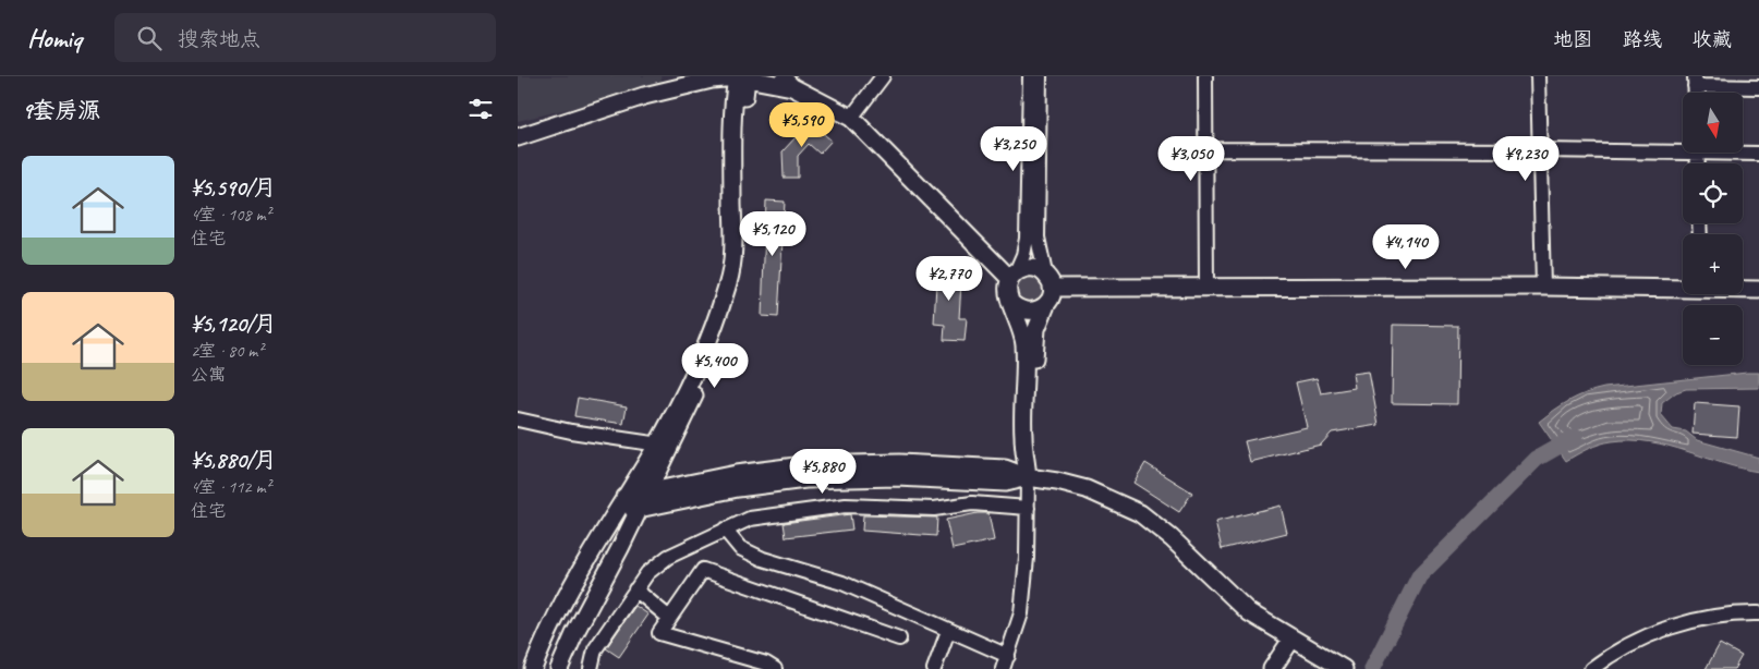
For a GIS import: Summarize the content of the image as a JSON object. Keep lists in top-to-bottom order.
{
  "north": "bottom",
  "page": {
    "header": "Homiq",
    "search": "搜索地点",
    "nav": ["地图", "路线", "收藏"],
    "heading": "9套房源",
    "map_buttons": ["+", "−"],
    "price": [
      "¥5,590",
      "¥3,250",
      "¥3,050",
      "¥9,230",
      "¥5,120",
      "¥4,140",
      "¥2,770",
      "¥5,400",
      "¥5,880"
    ],
    "list": [
      {
        "name": "¥5,590/月",
        "note": "4室 · 108 m² · 住宅"
      },
      {
        "name": "¥5,120/月",
        "note": "2室 · 80 m² · 公寓"
      },
      {
        "name": "¥5,880/月",
        "note": "4室 · 112 m² · 住宅"
      }
    ]
  }
}
